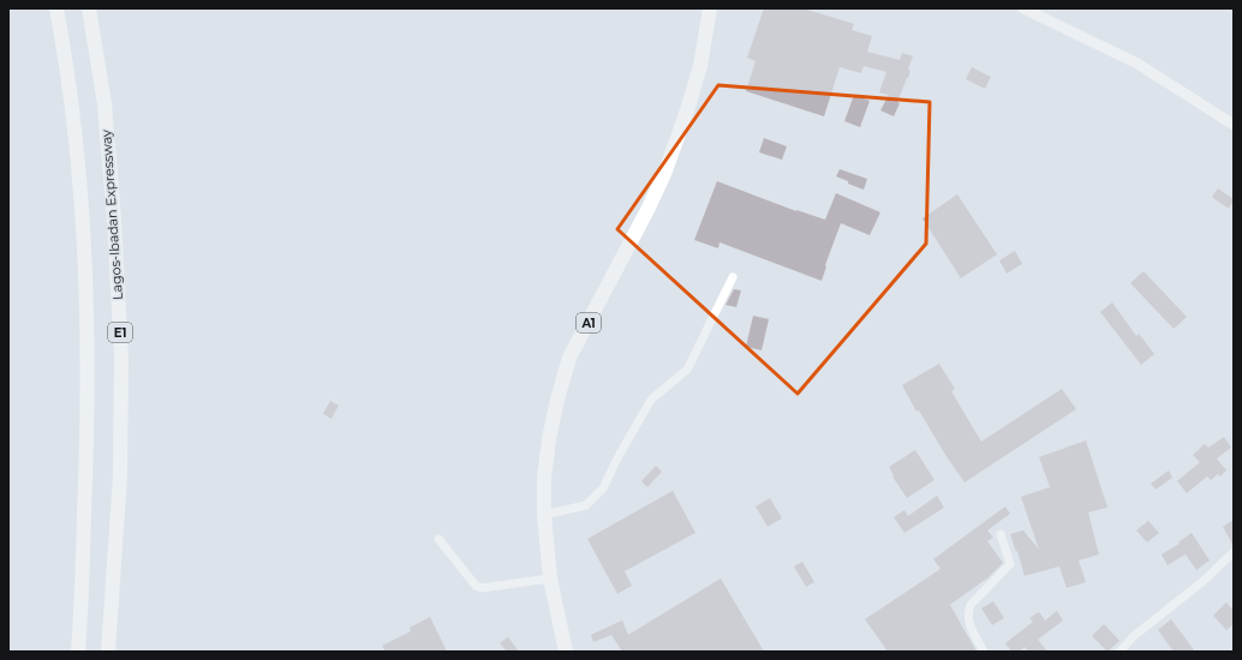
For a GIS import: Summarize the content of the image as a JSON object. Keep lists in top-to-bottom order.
{
  "streets": {
    "highway": ["Lagos-Ibadan Expressway", "A1", "E1"]
  }
}
